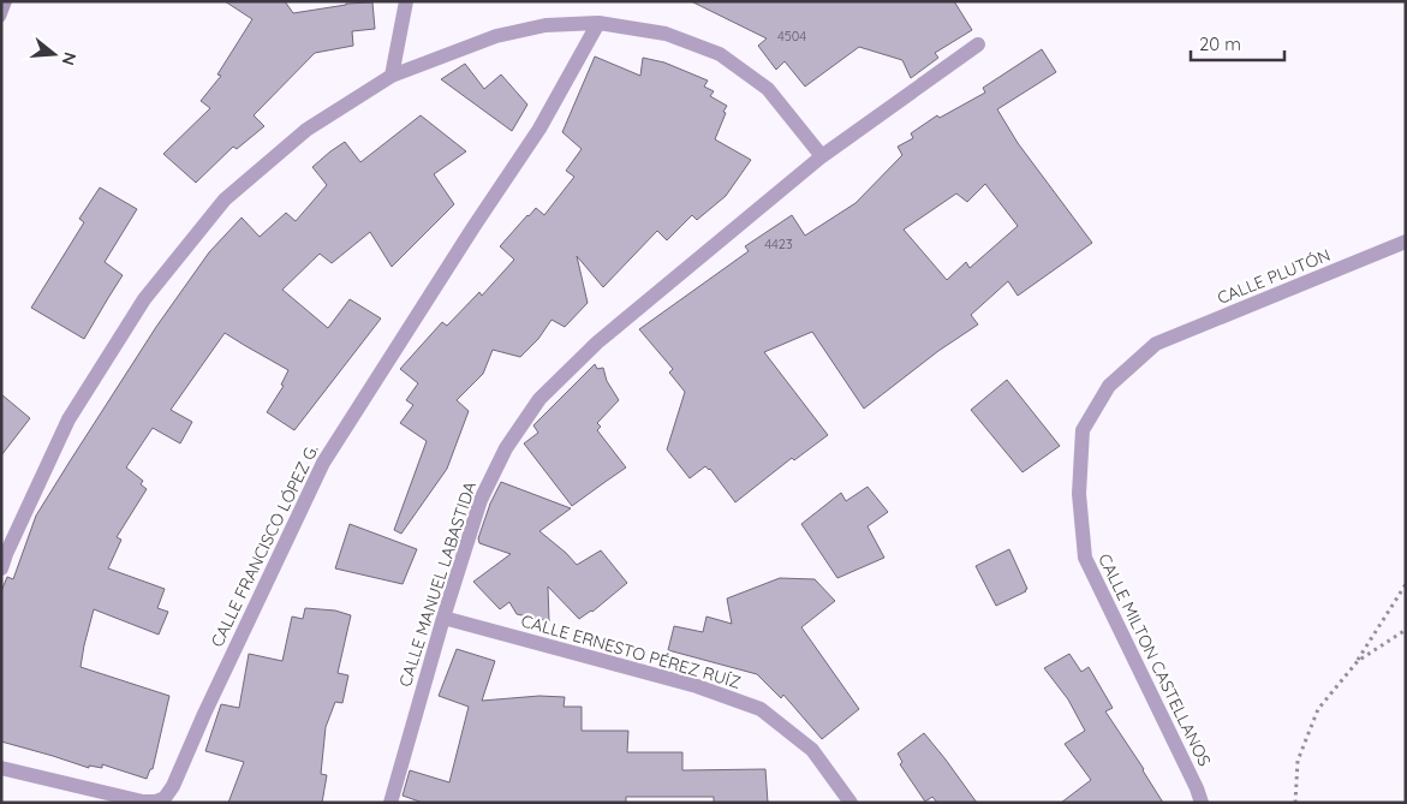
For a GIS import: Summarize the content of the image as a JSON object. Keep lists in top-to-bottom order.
{
  "streets": {
    "street": [
      "CALLE PLUTÓN",
      "CALLE FRANCISCO LÓPEZ G.",
      "CALLE MANUEL LABASTIDA",
      "CALLE ERNESTO PÉREZ RUÍZ",
      "CALLE MILTON CASTELLANOS"
    ]
  },
  "crossings": [
    ["CALLE PLUTÓN", "CALLE MILTON CASTELLANOS"],
    ["CALLE MANUEL LABASTIDA", "CALLE ERNESTO PÉREZ RUÍZ"]
  ],
  "house_numbers": ["4504", "4423"],
  "scale_bar": "20 m",
  "north": "right"
}
